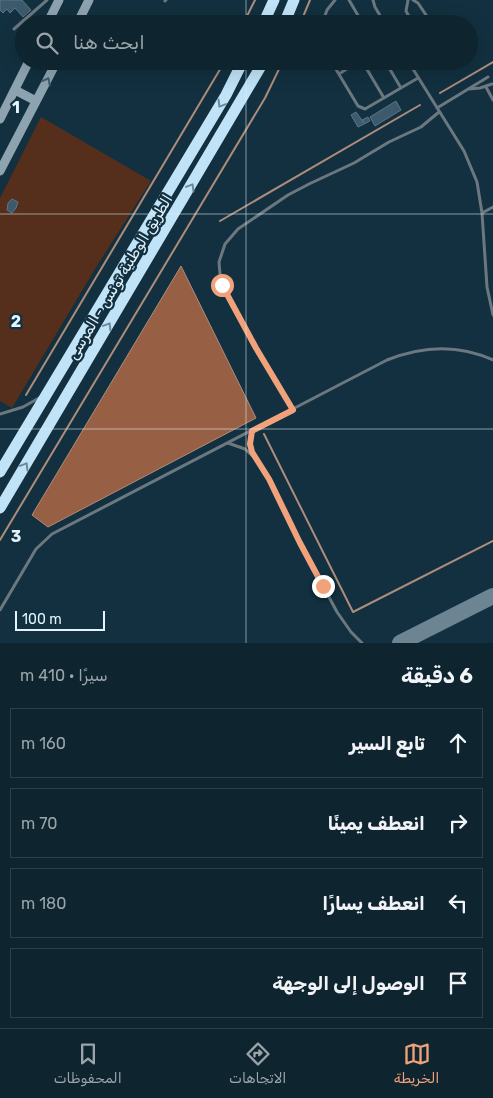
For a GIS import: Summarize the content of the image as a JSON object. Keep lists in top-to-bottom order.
{
  "streets": {
    "highway": ["الطريق الوطنية تونس - المرسى"]
  },
  "scale_bar": "100 m",
  "page": {
    "search": "ابحث هنا",
    "scale": "100 m",
    "heading": ["6 دقيقة", "سيرًا · 410 m"],
    "list": [
      ["تابع السير", "160 m"],
      ["انعطف يمينًا", "70 m"],
      ["انعطف يسارًا", "180 m"],
      "الوصول إلى الوجهة"
    ],
    "nav": ["الخريطة", "الاتجاهات", "المحفوظات"]
  },
  "grid": {
    "rows": ["1", "2", "3"]
  }
}
